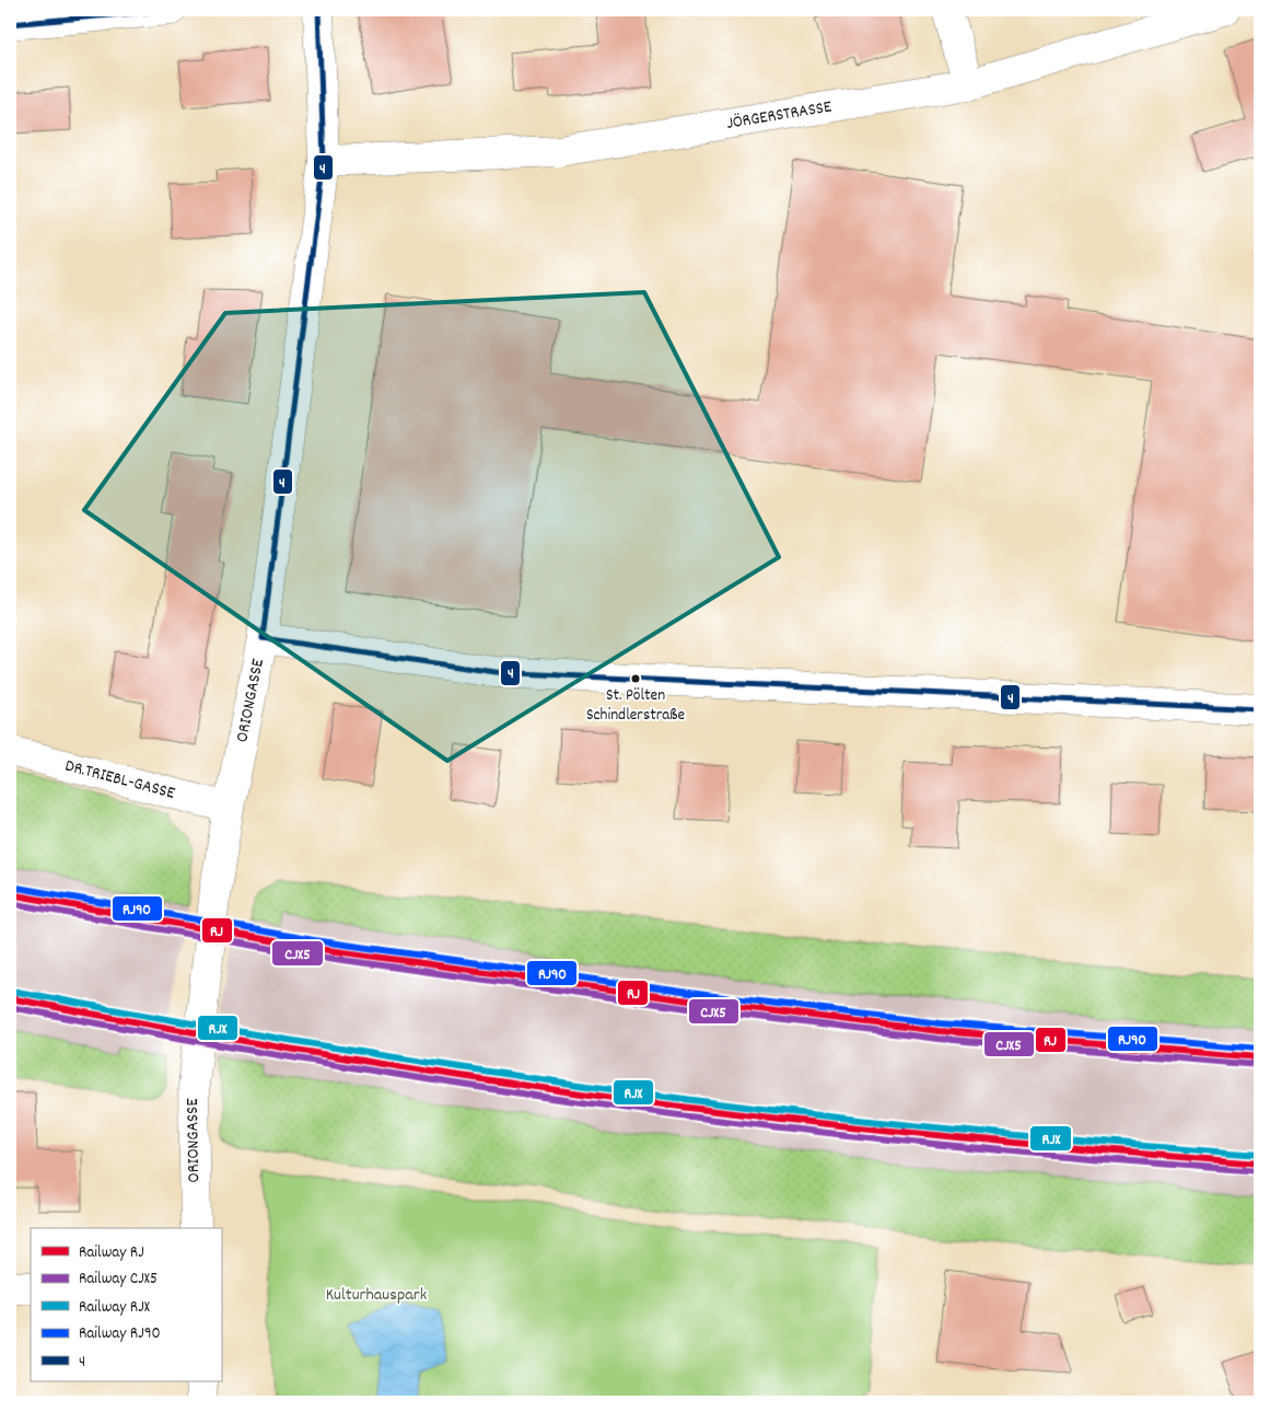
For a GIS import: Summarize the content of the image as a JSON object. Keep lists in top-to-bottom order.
{
  "streets": {
    "street": ["JÖRGERSTRASSE", "ORIONGASSE", "DR.TRIEBL-GASSE"]
  },
  "crossings": [
    ["JÖRGERSTRASSE", "ORIONGASSE"],
    ["ORIONGASSE", "DR.TRIEBL-GASSE"]
  ],
  "parks": ["Kulturhauspark"],
  "places": ["St. Pölten Schindlerstraße"],
  "lines": [
    "transit line 4",
    "rail line RJ90",
    "rail line RJ",
    "rail line CJX5",
    "rail line RJX"
  ],
  "legend": [
    "Railway RJ",
    "Railway CJX5",
    "Railway RJX",
    "Railway RJ90",
    "4"
  ]
}
